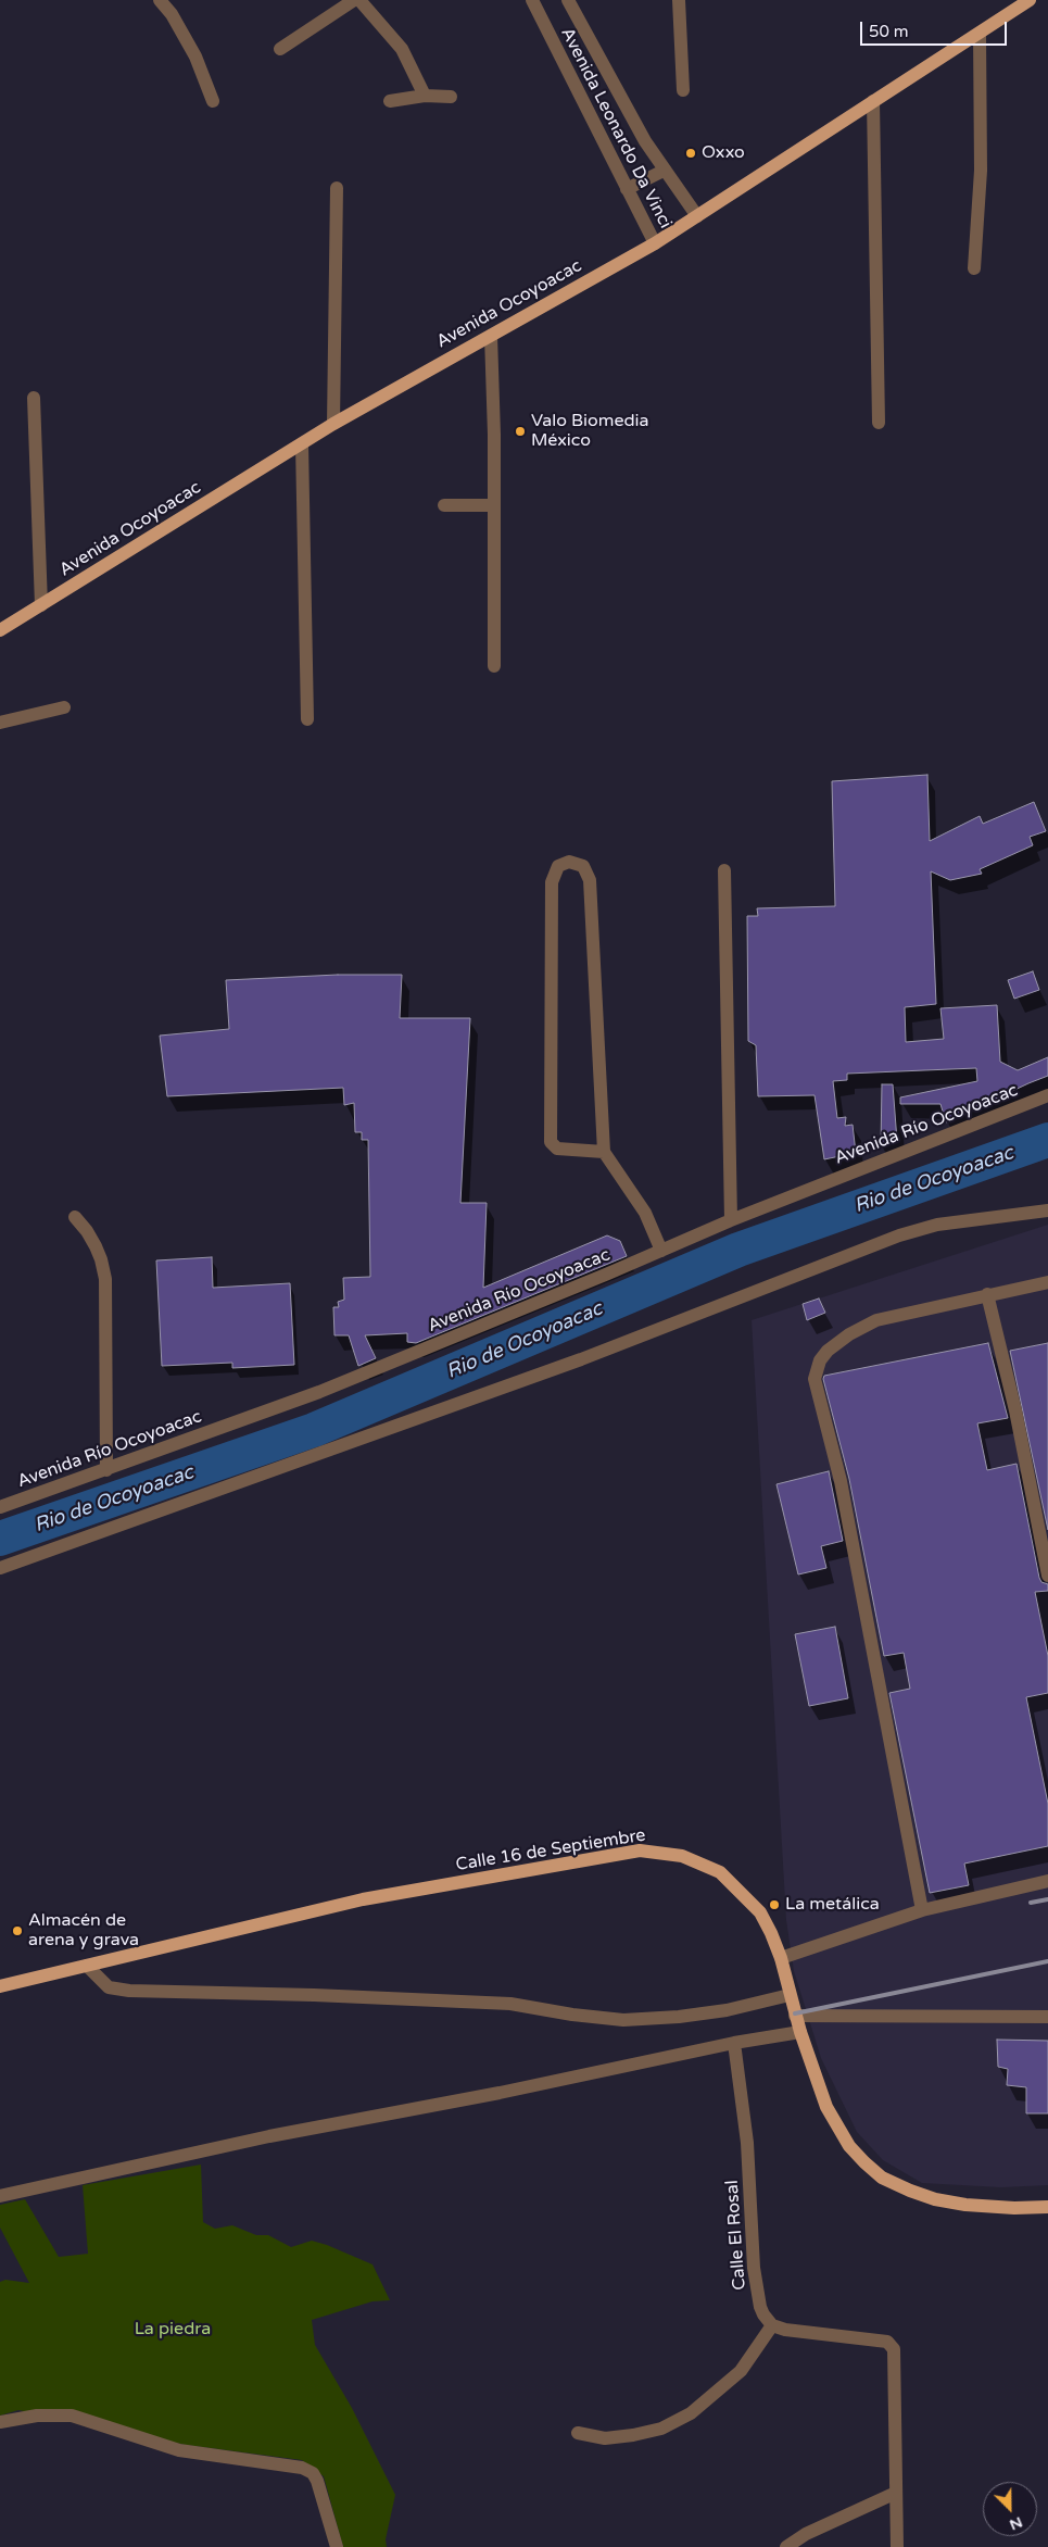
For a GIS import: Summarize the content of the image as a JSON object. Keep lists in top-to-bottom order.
{
  "streets": {
    "main road": ["Avenida Ocoyoacac", "Calle 16 de Septiembre"],
    "street": ["Avenida Leonardo Da Vinci", "Avenida Río Ocoyoacac", "Calle El Rosal"]
  },
  "crossings": [
    ["Avenida Leonardo Da Vinci", "Avenida Ocoyoacac"]
  ],
  "water": ["Rio de Ocoyoacac"],
  "parks": ["La piedra"],
  "places": [
    "Oxxo",
    "Valo Biomedia México",
    "La metálica",
    "Almacén de arena y grava"
  ],
  "scale_bar": "50 m",
  "north": "bottom right"
}
